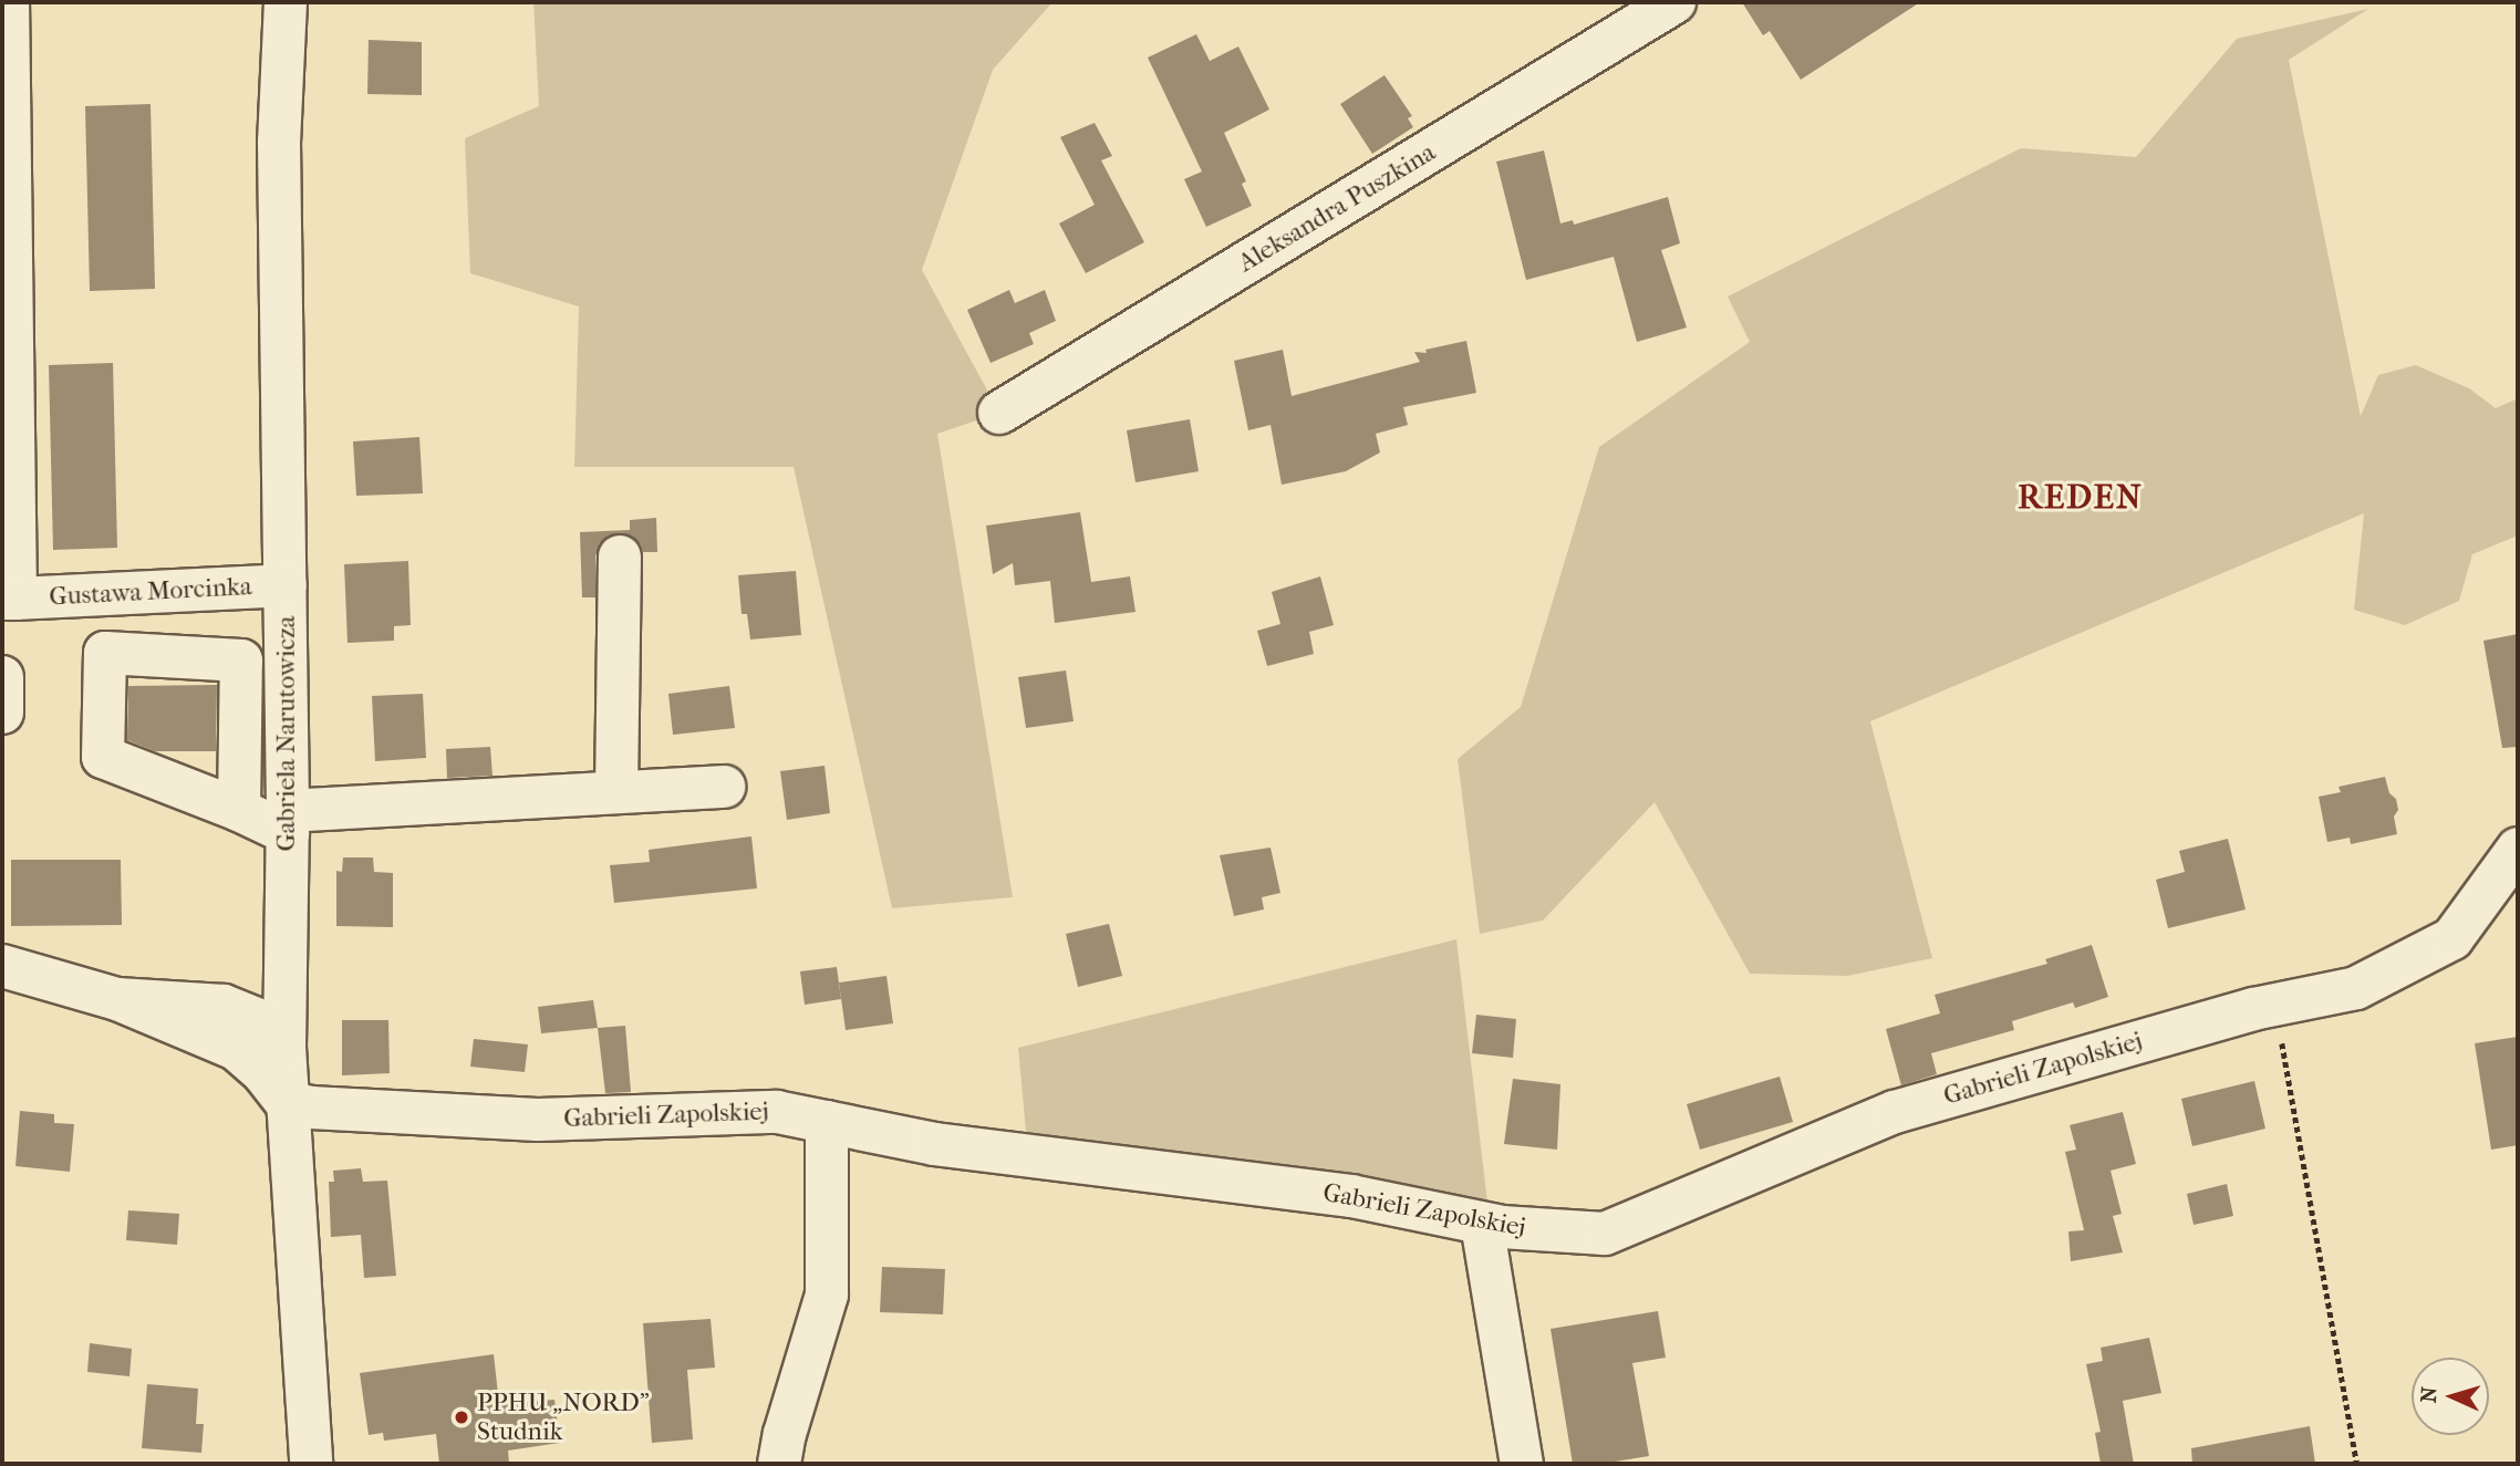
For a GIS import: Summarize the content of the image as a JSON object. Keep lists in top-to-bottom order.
{
  "streets": {
    "street": [
      "Aleksandra Puszkina",
      "Gustawa Morcinka",
      "Gabriela Narutowicza",
      "Gabrieli Zapolskiej"
    ]
  },
  "crossings": [
    ["Gustawa Morcinka", "Gabriela Narutowicza"],
    ["Gabriela Narutowicza", "Gabrieli Zapolskiej"]
  ],
  "districts": ["REDEN"],
  "places": ["PPHU „NORD” Studnik"],
  "north": "left"
}
